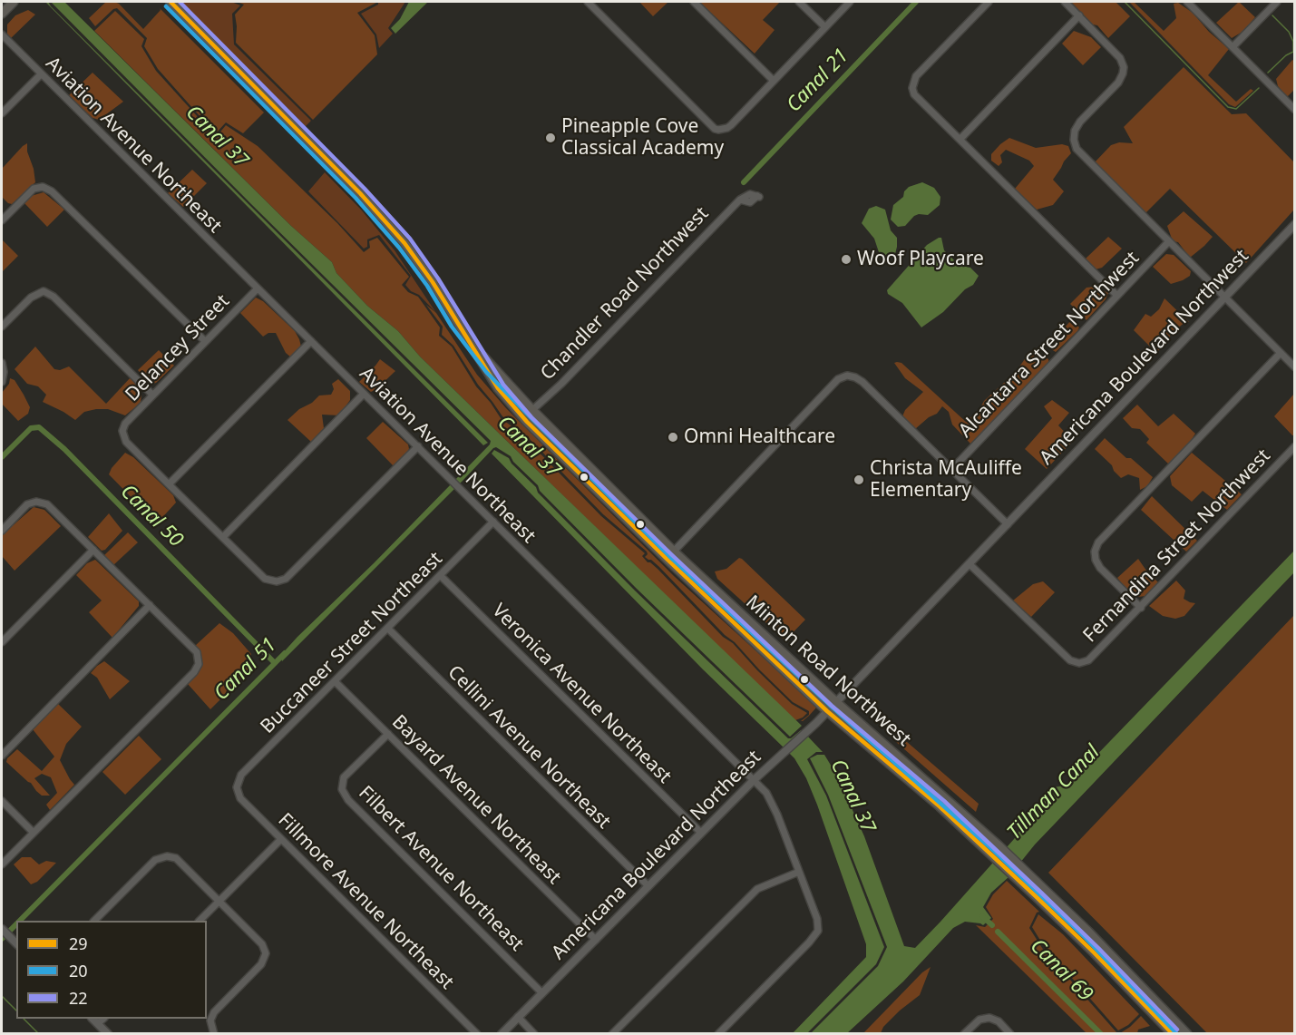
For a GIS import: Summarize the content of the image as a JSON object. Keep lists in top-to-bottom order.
{
  "streets": {
    "main road": ["Minton Road Northwest"],
    "street": [
      "Aviation Avenue Northeast",
      "Chandler Road Northwest",
      "Alcantarra Street Northwest",
      "Delancey Street",
      "Americana Boulevard Northwest",
      "Fernandina Street Northwest",
      "Buccaneer Street Northeast",
      "Veronica Avenue Northeast",
      "Cellini Avenue Northeast",
      "Bayard Avenue Northeast",
      "Americana Boulevard Northeast",
      "Filbert Avenue Northeast",
      "Fillmore Avenue Northeast"
    ]
  },
  "crossings": [
    ["Aviation Avenue Northeast", "Delancey Street"],
    ["Aviation Avenue Northeast", "Buccaneer Street Northeast"],
    ["Aviation Avenue Northeast", "Americana Boulevard Northeast"],
    ["Chandler Road Northwest", "Minton Road Northwest"],
    ["Americana Boulevard Northwest", "Fernandina Street Northwest"],
    ["Americana Boulevard Northwest", "Minton Road Northwest"],
    ["Americana Boulevard Northwest", "Americana Boulevard Northeast"],
    ["Buccaneer Street Northeast", "Veronica Avenue Northeast"],
    ["Buccaneer Street Northeast", "Cellini Avenue Northeast"],
    ["Buccaneer Street Northeast", "Bayard Avenue Northeast"],
    ["Buccaneer Street Northeast", "Fillmore Avenue Northeast"],
    ["Minton Road Northwest", "Americana Boulevard Northeast"],
    ["Veronica Avenue Northeast", "Americana Boulevard Northeast"],
    ["Cellini Avenue Northeast", "Americana Boulevard Northeast"],
    ["Bayard Avenue Northeast", "Americana Boulevard Northeast"],
    ["Bayard Avenue Northeast", "Filbert Avenue Northeast"],
    ["Americana Boulevard Northeast", "Filbert Avenue Northeast"]
  ],
  "water": [
    "Canal 21",
    "Canal 37",
    "Canal 50",
    "Canal 51",
    "Tillman Canal",
    "Canal 69"
  ],
  "places": [
    "Pineapple Cove Classical Academy",
    "Woof Playcare",
    "Omni Healthcare",
    "Christa McAuliffe Elementary"
  ],
  "lines": ["transit line 29", "transit line 22", "transit line 20"],
  "legend": ["29", "20", "22"]
}
